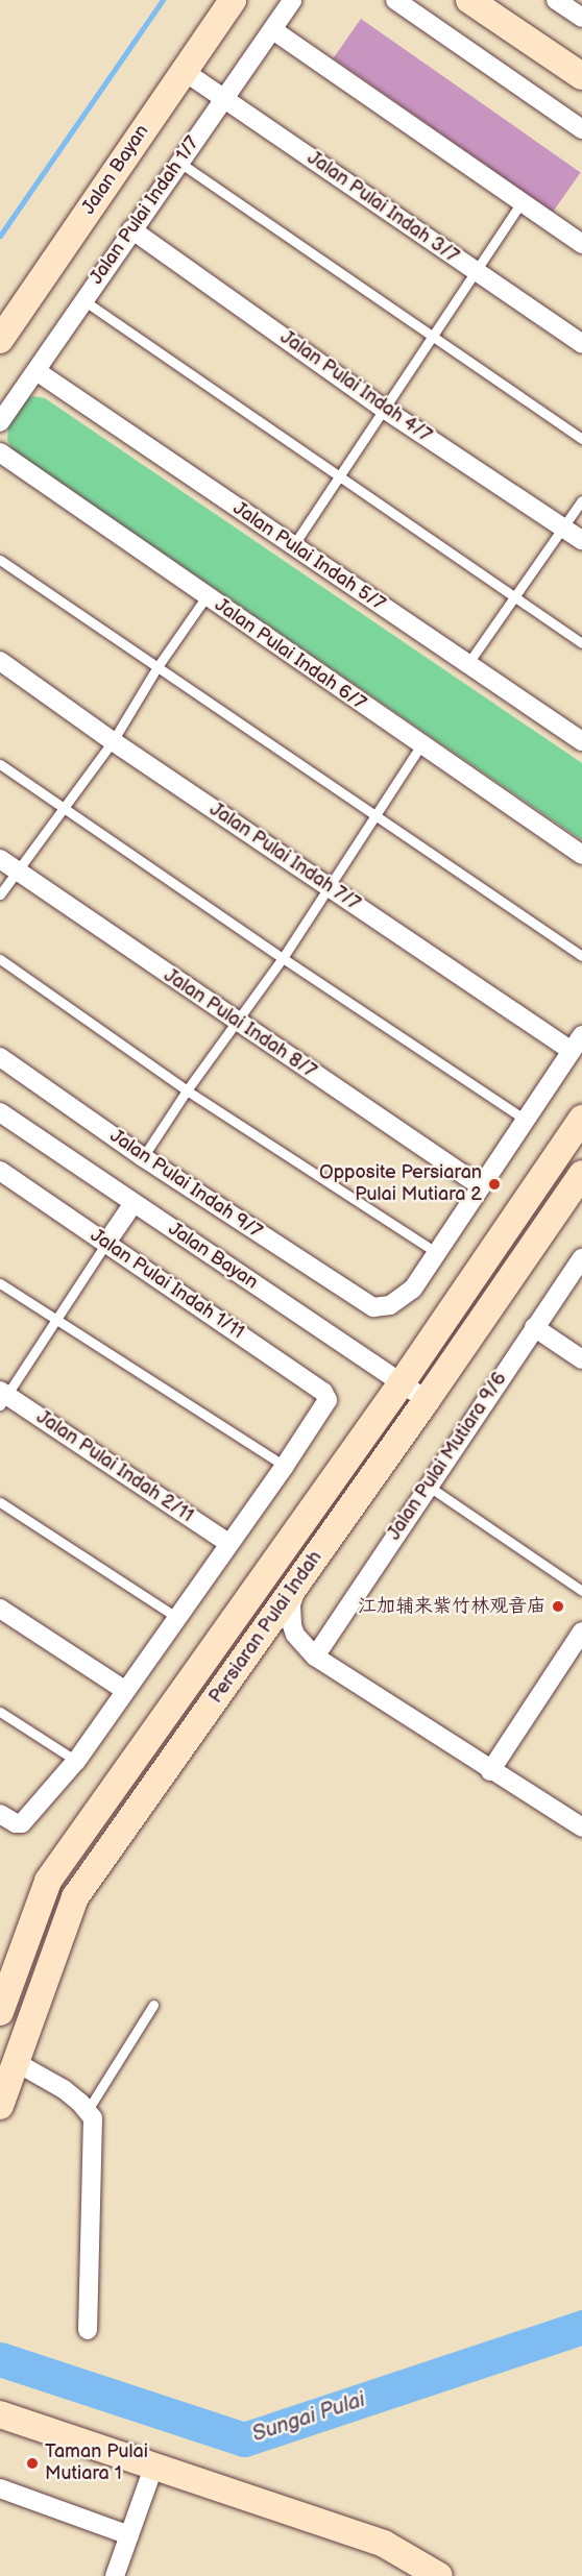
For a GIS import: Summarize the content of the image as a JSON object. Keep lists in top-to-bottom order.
{
  "streets": {
    "main road": ["Jalan Bayan", "Persiaran Pulai Indah"],
    "street": [
      "Jalan Pulai Indah 3/7",
      "Jalan Pulai Indah 1/7",
      "Jalan Pulai Indah 4/7",
      "Jalan Pulai Indah 5/7",
      "Jalan Pulai Indah 6/7",
      "Jalan Pulai Indah 7/7",
      "Jalan Pulai Indah 8/7",
      "Jalan Pulai Indah 9/7",
      "Jalan Pulai Indah 1/11",
      "Jalan Pulai Mutiara 9/6",
      "Jalan Pulai Indah 2/11"
    ]
  },
  "crossings": [
    ["Jalan Bayan", "Jalan Pulai Indah 3/7"],
    ["Jalan Bayan", "Persiaran Pulai Indah"],
    ["Jalan Pulai Indah 3/7", "Jalan Pulai Indah 1/7"],
    ["Jalan Pulai Indah 1/7", "Jalan Pulai Indah 4/7"],
    ["Jalan Pulai Indah 1/7", "Jalan Pulai Indah 5/7"]
  ],
  "water": ["Sungai Pulai"],
  "places": ["Opposite Persiaran Pulai Mutiara 2", "江加辅来紫竹林观音庙", "Taman Pulai Mutiara 1"]
}
